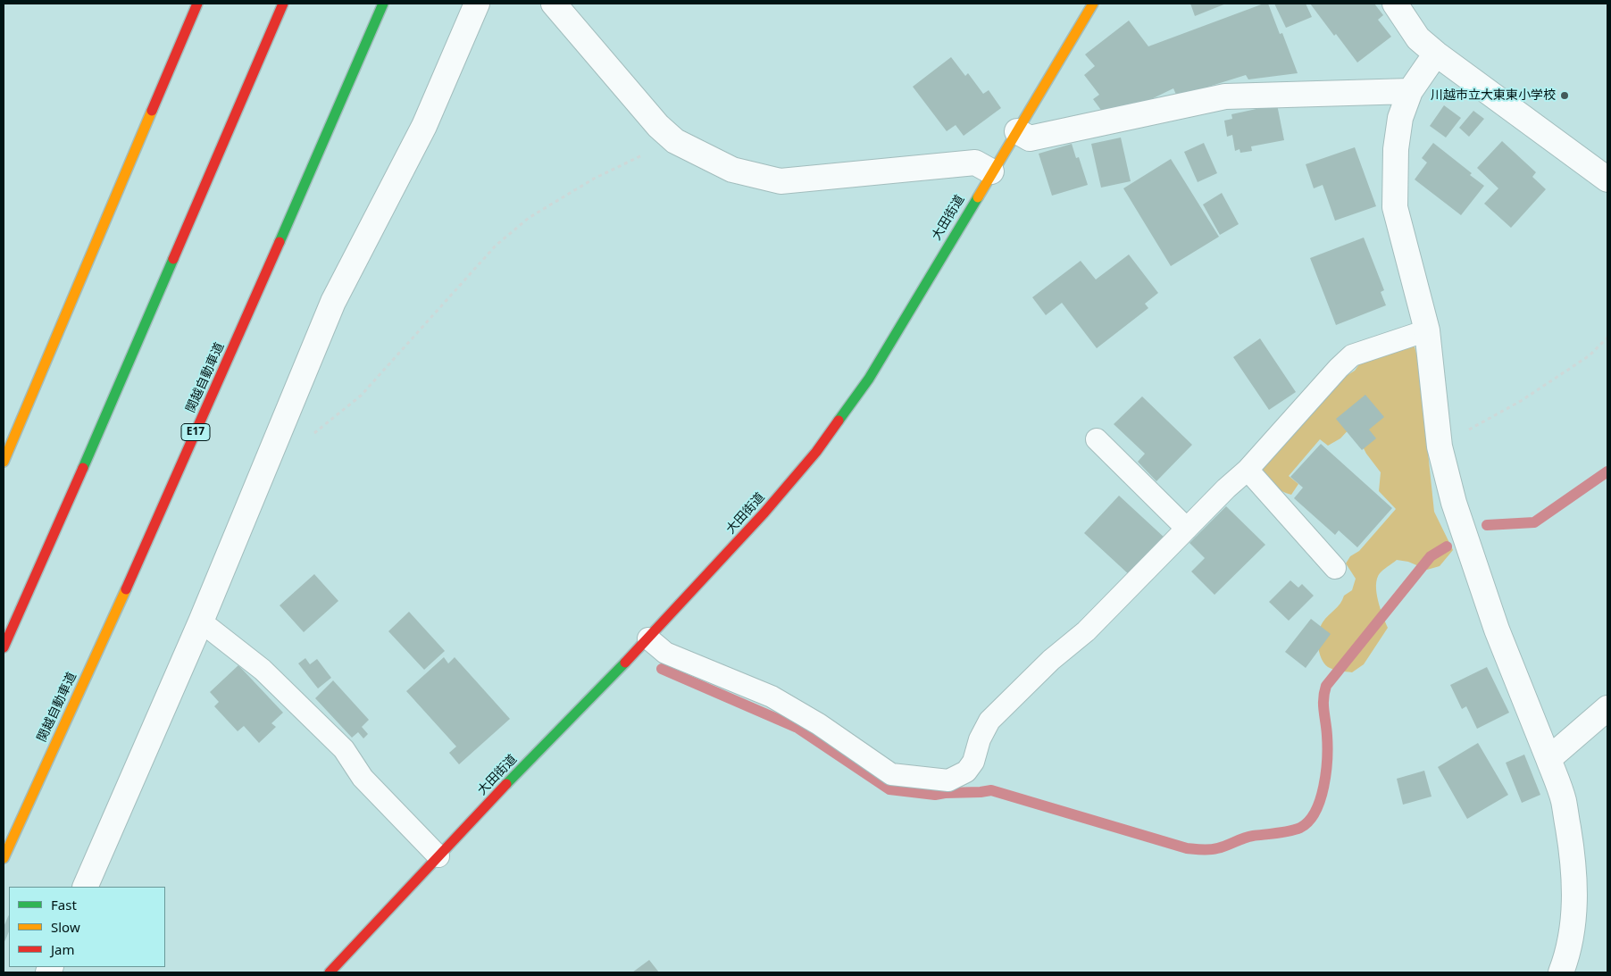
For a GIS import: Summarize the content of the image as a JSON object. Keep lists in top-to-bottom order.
{
  "streets": {
    "main road": ["大田街道", "関越自動車道", "E17"]
  },
  "places": ["川越市立大東東小学校"],
  "legend": ["Fast", "Slow", "Jam"]
}
